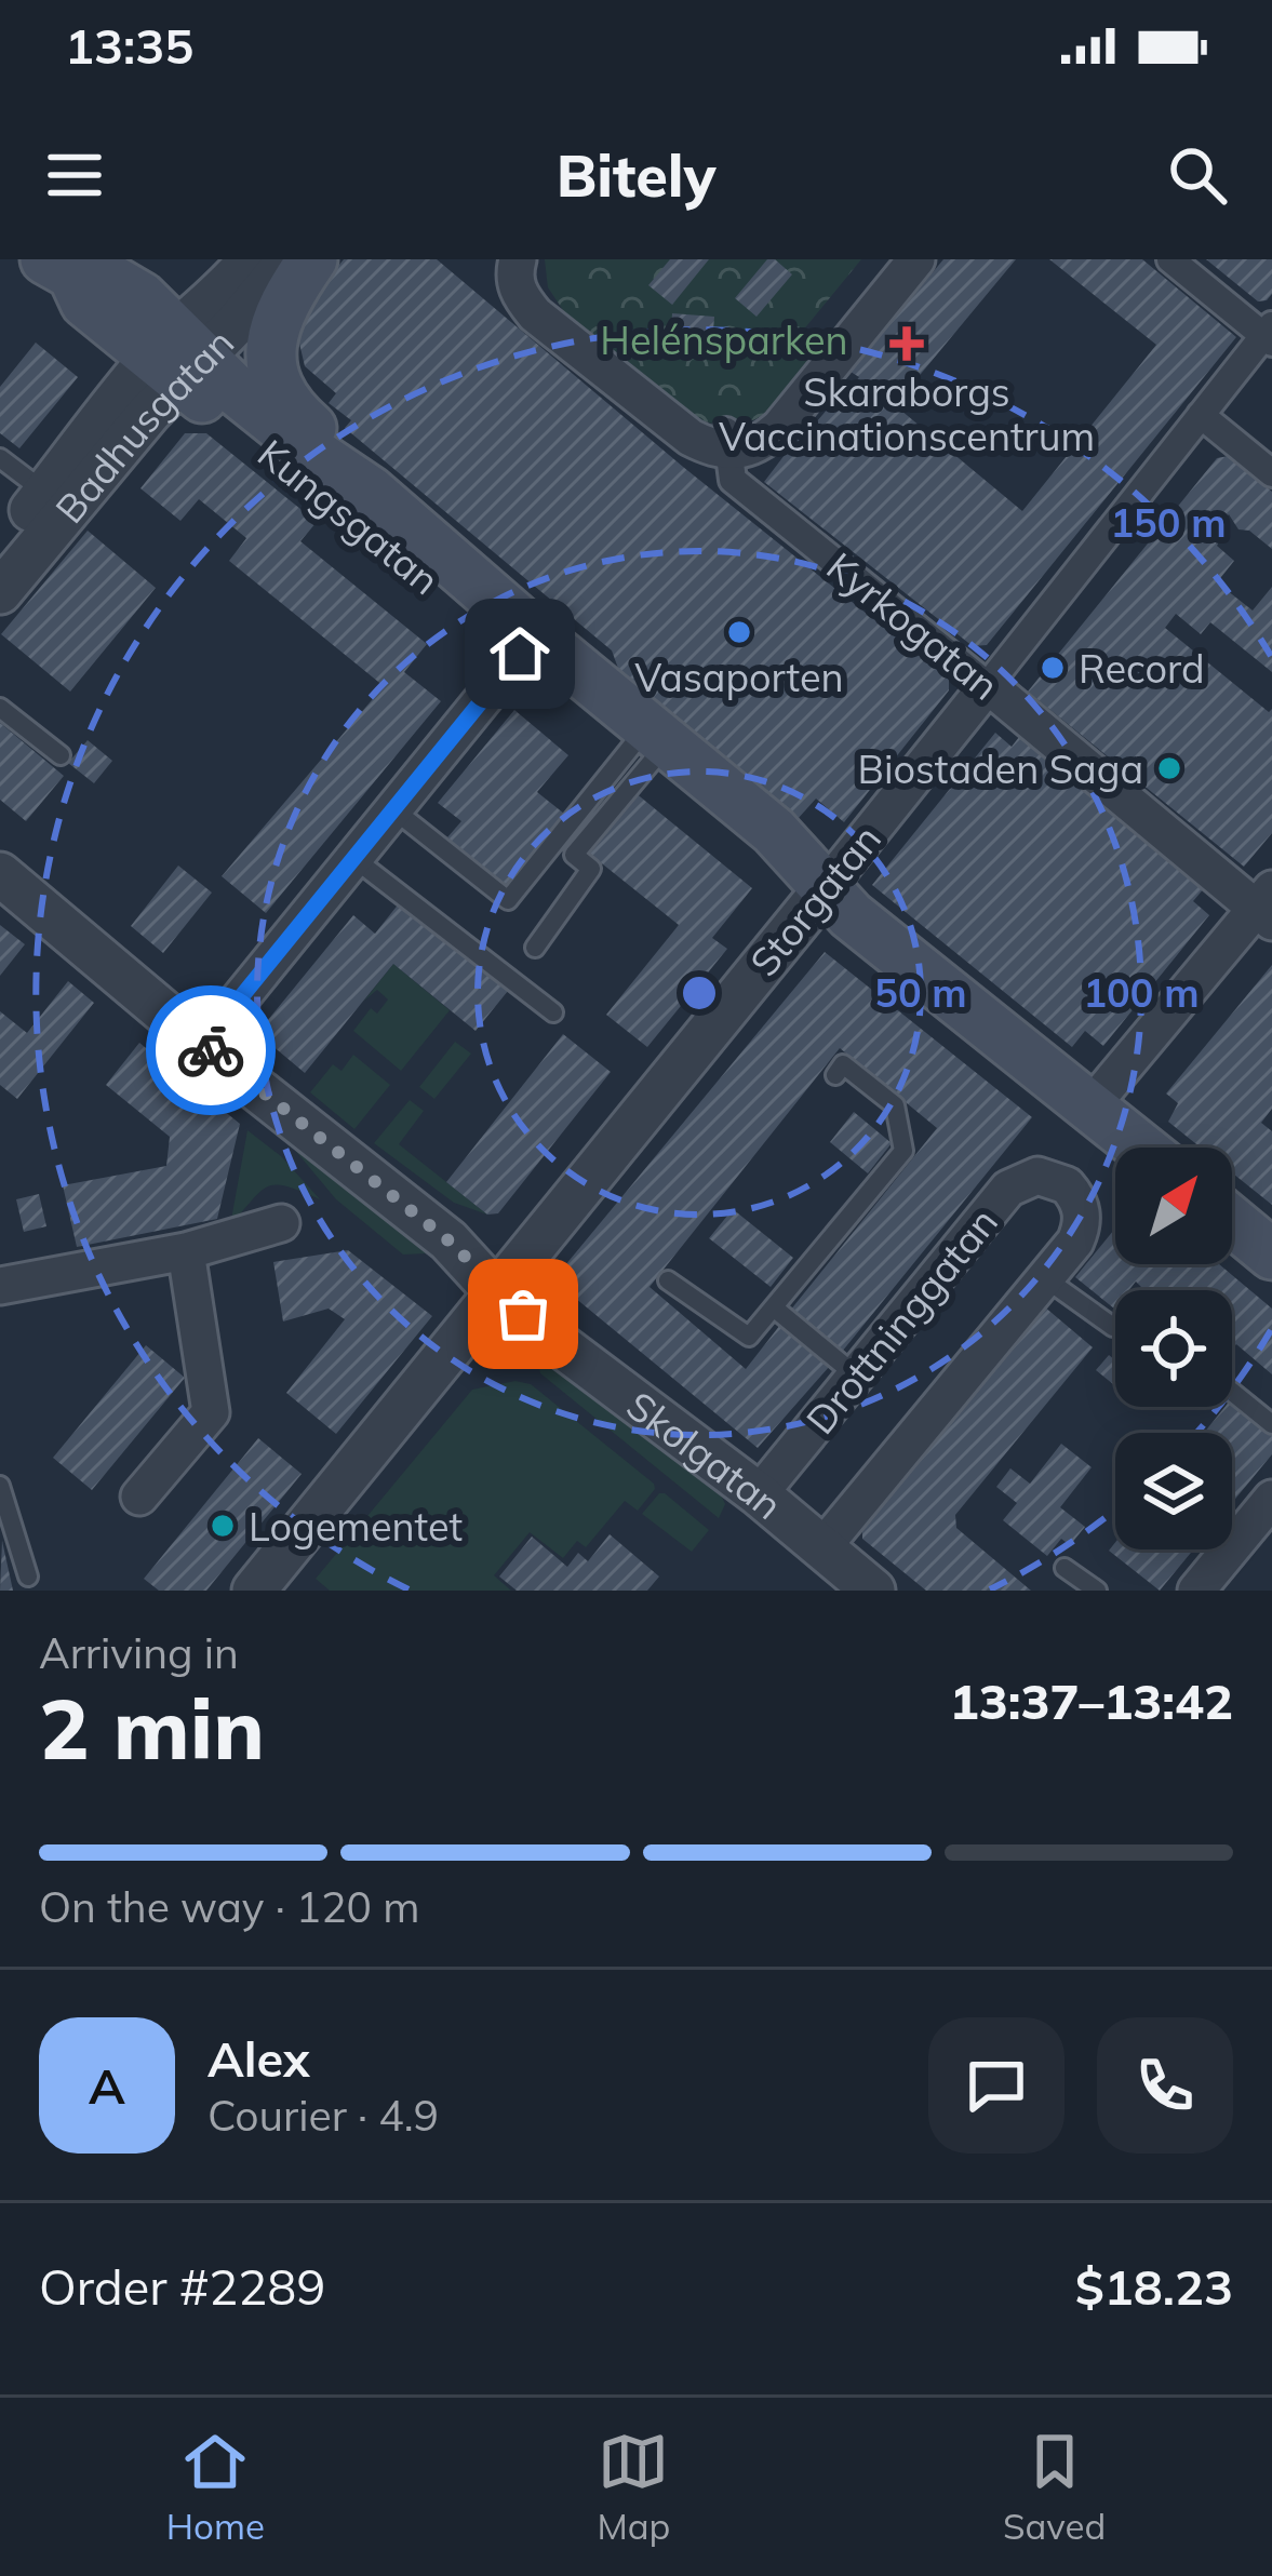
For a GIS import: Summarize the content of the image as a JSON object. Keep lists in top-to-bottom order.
{
  "streets": {
    "main road": ["Kungsgatan"],
    "street": [
      "Badhusgatan",
      "Kyrkogatan",
      "Storgatan",
      "Drottninggatan",
      "Skolgatan"
    ]
  },
  "crossings": [
    ["Badhusgatan", "Kungsgatan"],
    ["Kungsgatan", "Storgatan"],
    ["Kyrkogatan", "Storgatan"],
    ["Storgatan", "Skolgatan"],
    ["Drottninggatan", "Skolgatan"]
  ],
  "parks": ["Helénsparken"],
  "places": {
    "health": ["Skaraborgs Vaccinationscentrum"],
    "other": [
      "Vasaporten",
      "Record",
      "Biostaden Saga",
      "Logementet"
    ]
  },
  "north": "top right",
  "page": {
    "status": "13:35",
    "header": "Bitely",
    "heading": ["2 min", "Arriving in", "13:37–13:42"],
    "panel": [
      "Alex",
      "Courier · 4.9",
      "Order #2289",
      "$18.23"
    ],
    "bar": "On the way · 120 m",
    "round": "A",
    "tabs": ["Home", "Map", "Saved"]
  },
  "rings": ["150 m", "50 m", "100 m"]
}
